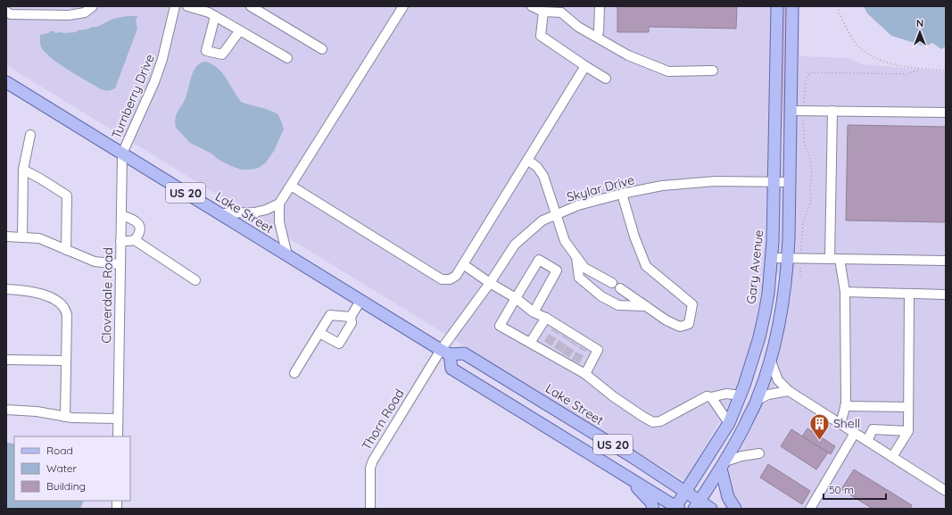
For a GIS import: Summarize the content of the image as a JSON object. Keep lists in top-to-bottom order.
{
  "streets": {
    "main road": ["US 20", "Lake Street", "Gary Avenue"],
    "street": [
      "Turnberry Drive",
      "Skylar Drive",
      "Cloverdale Road",
      "Thorn Road"
    ]
  },
  "crossings": [
    ["Turnberry Drive", "Lake Street"],
    ["Turnberry Drive", "Cloverdale Road"],
    ["Skylar Drive", "US 20"],
    ["Skylar Drive", "Lake Street"],
    ["Skylar Drive", "Gary Avenue"],
    ["Skylar Drive", "Thorn Road"],
    ["US 20", "Lake Street"],
    ["US 20", "Gary Avenue"],
    ["US 20", "Thorn Road"],
    ["Lake Street", "Gary Avenue"],
    ["Lake Street", "Cloverdale Road"],
    ["Lake Street", "Thorn Road"]
  ],
  "places": {
    "building": ["Shell"]
  },
  "legend": ["Road", "Water", "Building"],
  "scale_bar": "50 m",
  "north": "top"
}
